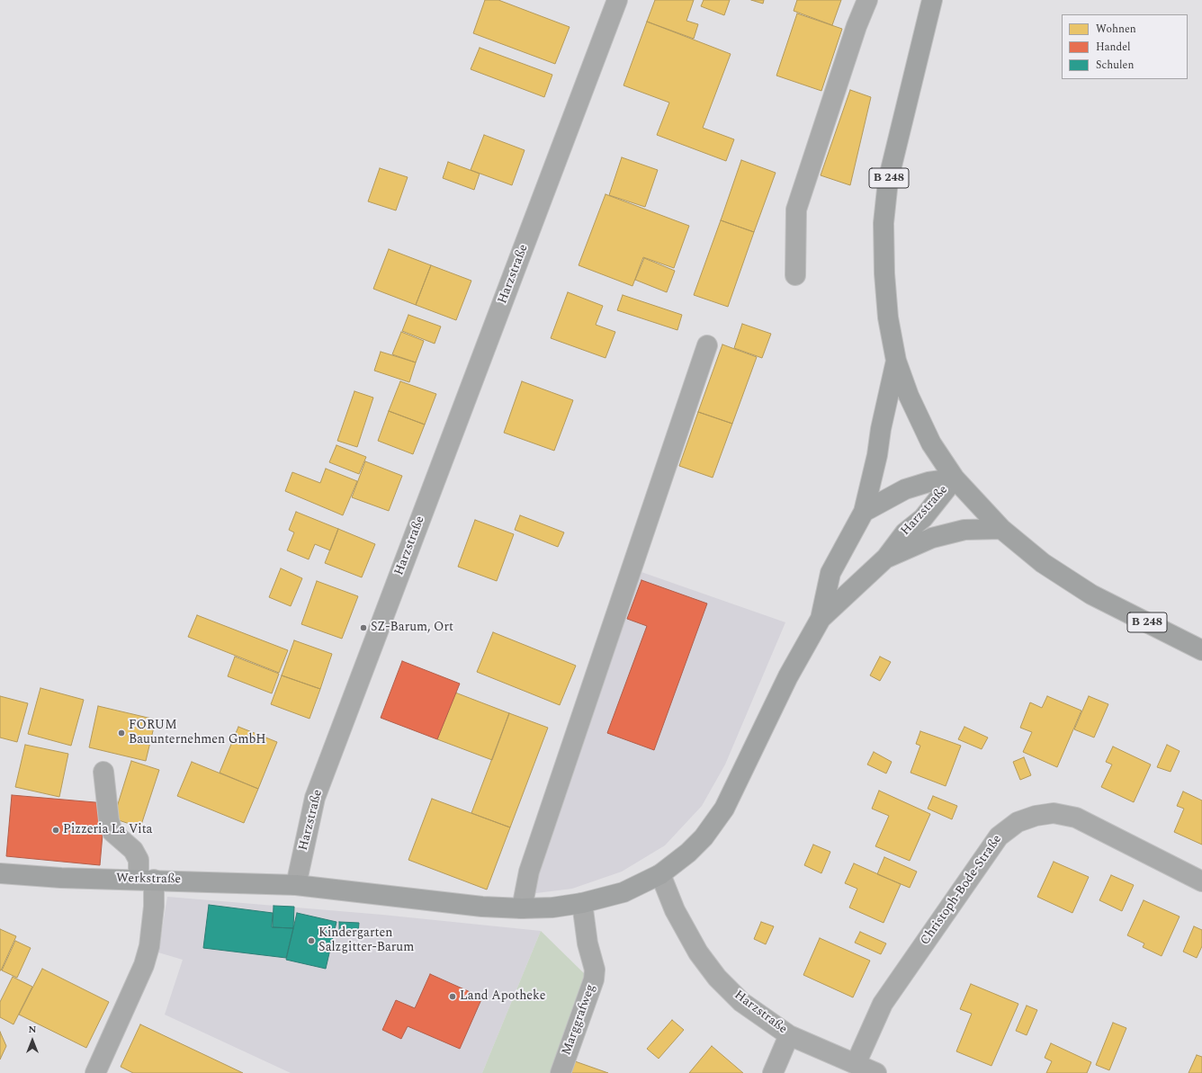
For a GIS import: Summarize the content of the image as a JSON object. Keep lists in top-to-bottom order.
{
  "streets": {
    "main road": ["B 248", "Harzstraße", "Werkstraße"],
    "street": ["Christoph-Bode-Straße", "Marggrafweg"]
  },
  "crossings": [
    ["B 248", "Harzstraße"],
    ["Harzstraße", "Werkstraße"],
    ["Harzstraße", "Christoph-Bode-Straße"],
    ["Harzstraße", "Marggrafweg"]
  ],
  "places": [
    "SZ-Barum, Ort",
    "FORUM Bauunternehmen GmbH",
    "Pizzeria La Vita",
    "Kindergarten Salzgitter-Barum",
    "Land Apotheke"
  ],
  "legend": ["Wohnen", "Handel", "Schulen"],
  "north": "top"
}
